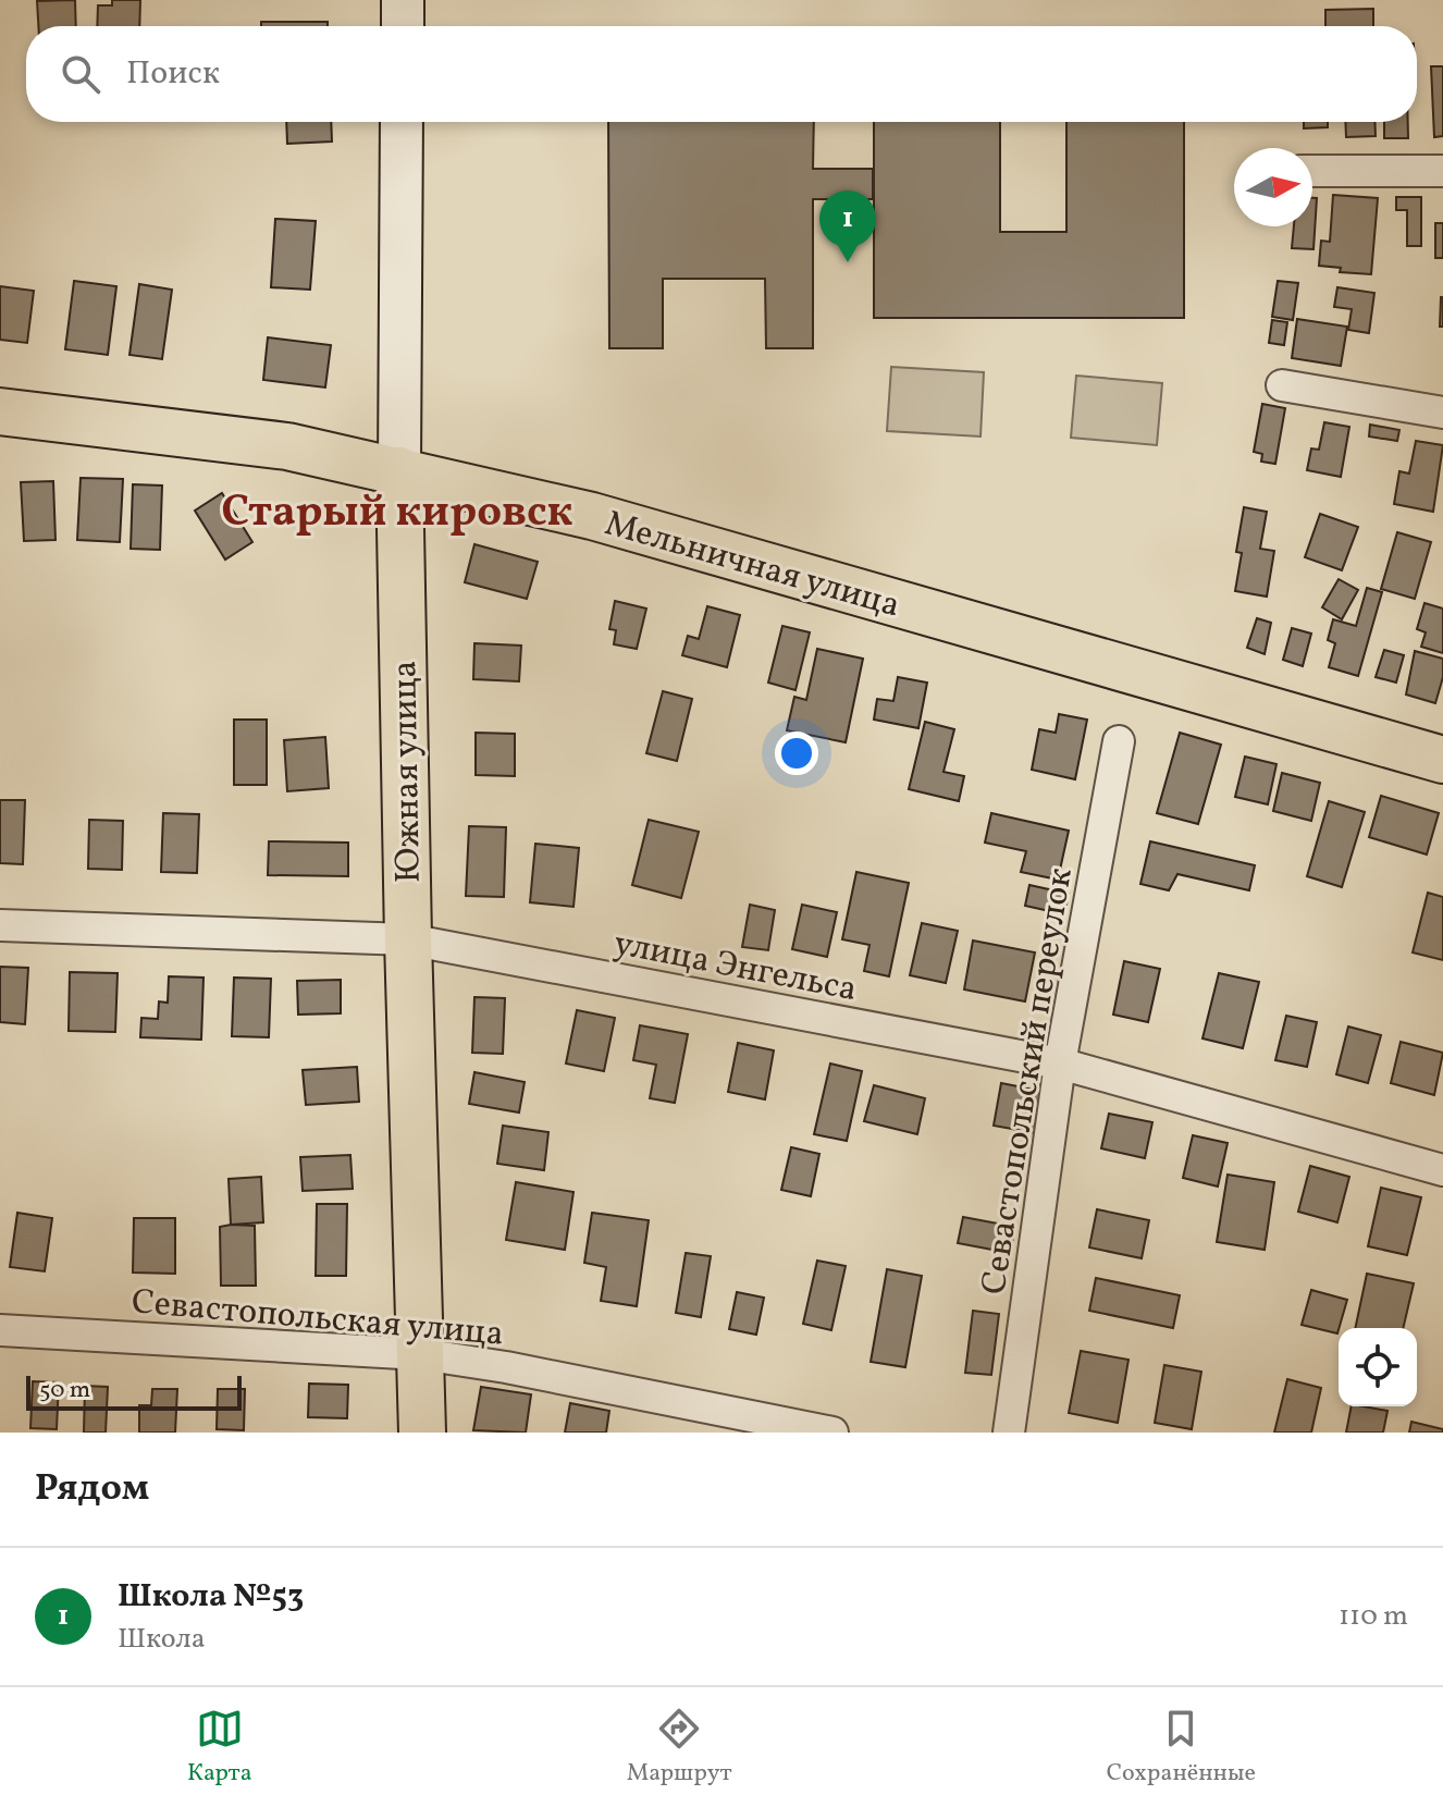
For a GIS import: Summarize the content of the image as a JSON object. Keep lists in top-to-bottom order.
{
  "streets": {
    "main road": ["Мельничная улица", "Южная улица"],
    "street": ["улица Энгельса", "Севастопольский переулок", "Севастопольская улица"]
  },
  "crossings": [
    ["Мельничная улица", "Южная улица"],
    ["Южная улица", "улица Энгельса"],
    ["Южная улица", "Севастопольская улица"],
    ["улица Энгельса", "Севастопольский переулок"]
  ],
  "districts": ["Старый кировск"],
  "scale_bar": "50 m",
  "north": "right",
  "page": {
    "search": "Поиск",
    "pins": "1",
    "scale": "50 m",
    "heading": "Рядом",
    "list": [
      {
        "mark": "1",
        "name": "Школа №53",
        "note": "Школа",
        "value": "110 m"
      }
    ],
    "nav": ["Карта", "Маршрут", "Сохранённые"]
  }
}
